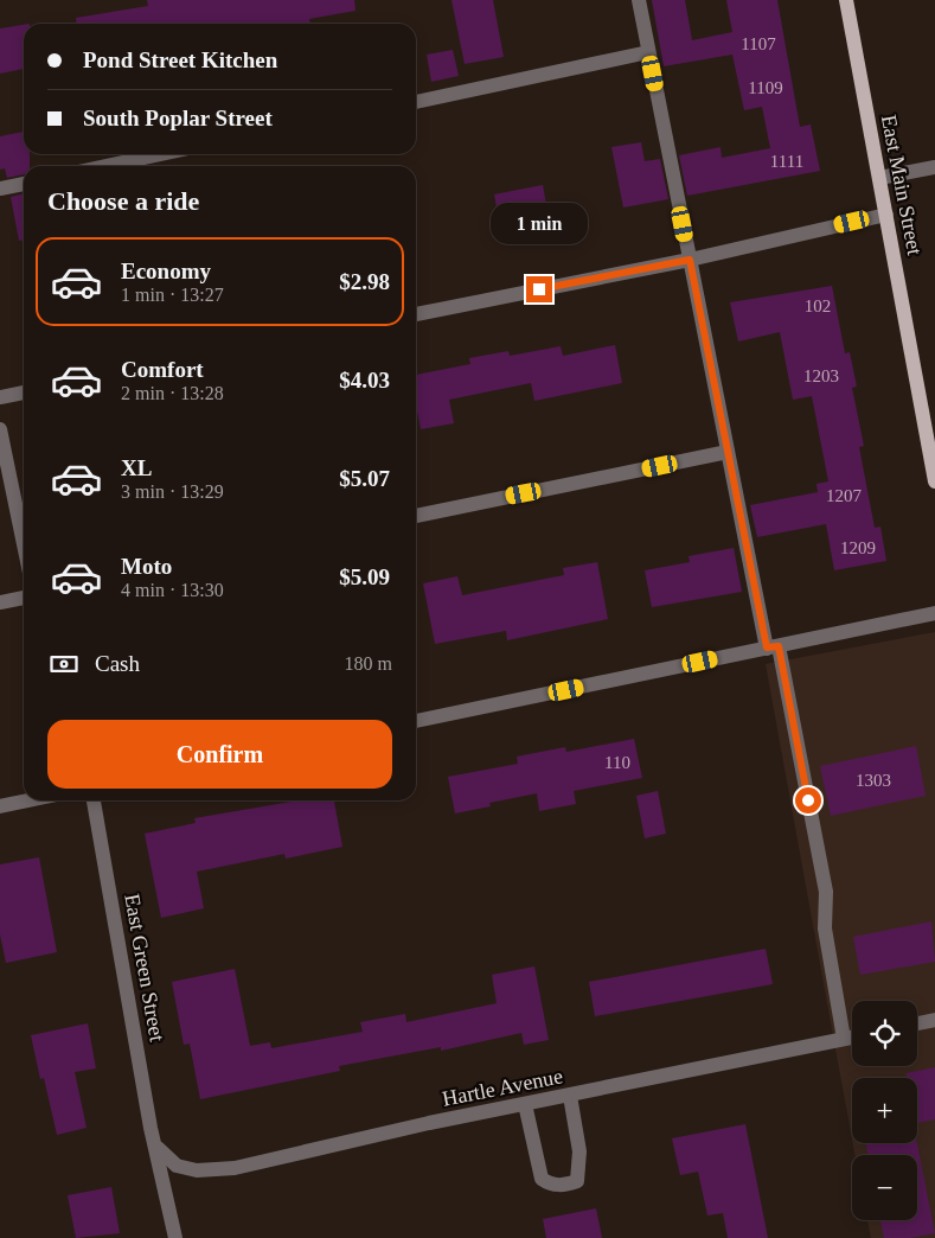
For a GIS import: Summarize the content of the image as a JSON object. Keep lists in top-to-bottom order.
{
  "streets": {
    "main road": ["East Main Street"],
    "street": ["East Green Street", "Hartle Avenue"]
  },
  "crossings": [
    ["East Green Street", "Hartle Avenue"]
  ],
  "house_numbers": [
    "1107",
    "1109",
    "1111",
    "102",
    "1203",
    "1207",
    "1209",
    "110",
    "1303"
  ],
  "page": {
    "banner": ["Pond Street Kitchen", "South Poplar Street"],
    "heading": "Choose a ride",
    "bubble": "1 min",
    "list": [
      {
        "name": "Economy",
        "note": "1 min · 13:27",
        "value": "$2.98"
      },
      {
        "name": "Comfort",
        "note": "2 min · 13:28",
        "value": "$4.03"
      },
      {
        "name": "XL",
        "note": "3 min · 13:29",
        "value": "$5.07"
      },
      {
        "name": "Moto",
        "note": "4 min · 13:30",
        "value": "$5.09"
      }
    ],
    "pay": ["Cash", "180 m"],
    "buttons": "Confirm",
    "map_buttons": ["+", "−"]
  }
}
